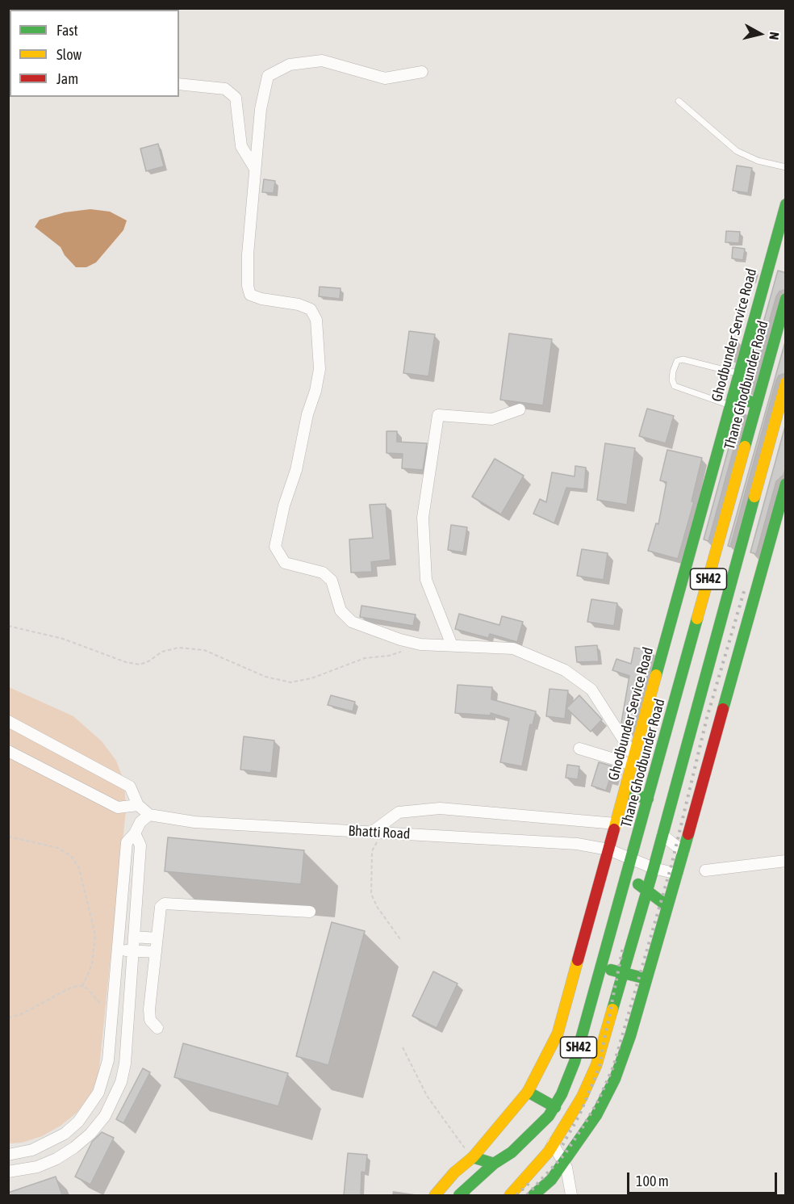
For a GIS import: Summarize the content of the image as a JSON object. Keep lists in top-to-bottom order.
{
  "streets": {
    "main road": ["Ghodbunder Service Road", "Thane Ghodbunder Road", "SH42"],
    "street": ["Bhatti Road"]
  },
  "crossings": [
    ["Ghodbunder Service Road", "Bhatti Road"],
    ["Thane Ghodbunder Road", "Bhatti Road"],
    ["SH42", "Bhatti Road"]
  ],
  "legend": ["Fast", "Slow", "Jam"],
  "scale_bar": "100 m",
  "north": "right"
}
